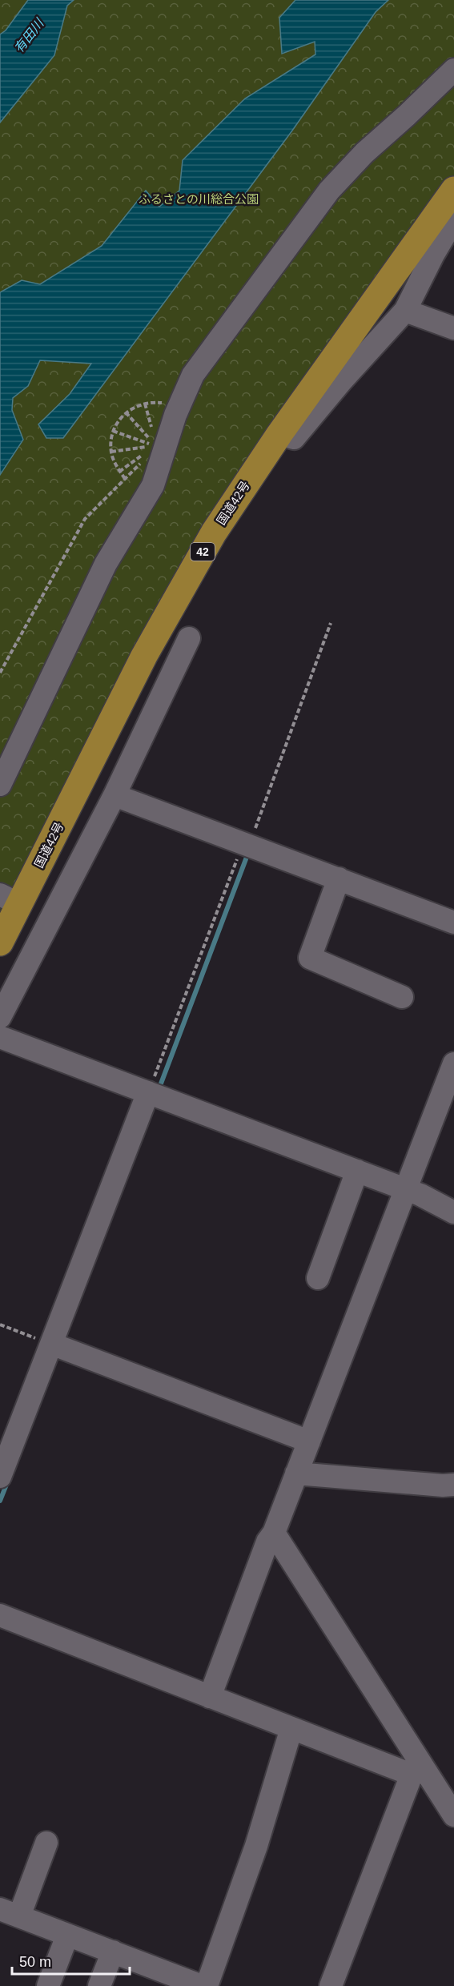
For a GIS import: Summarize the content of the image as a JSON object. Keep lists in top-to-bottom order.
{
  "streets": {
    "highway": ["国道42号", "42"]
  },
  "water": ["有田川"],
  "parks": ["ふるさとの川総合公園"],
  "scale_bar": "50 m"
}
